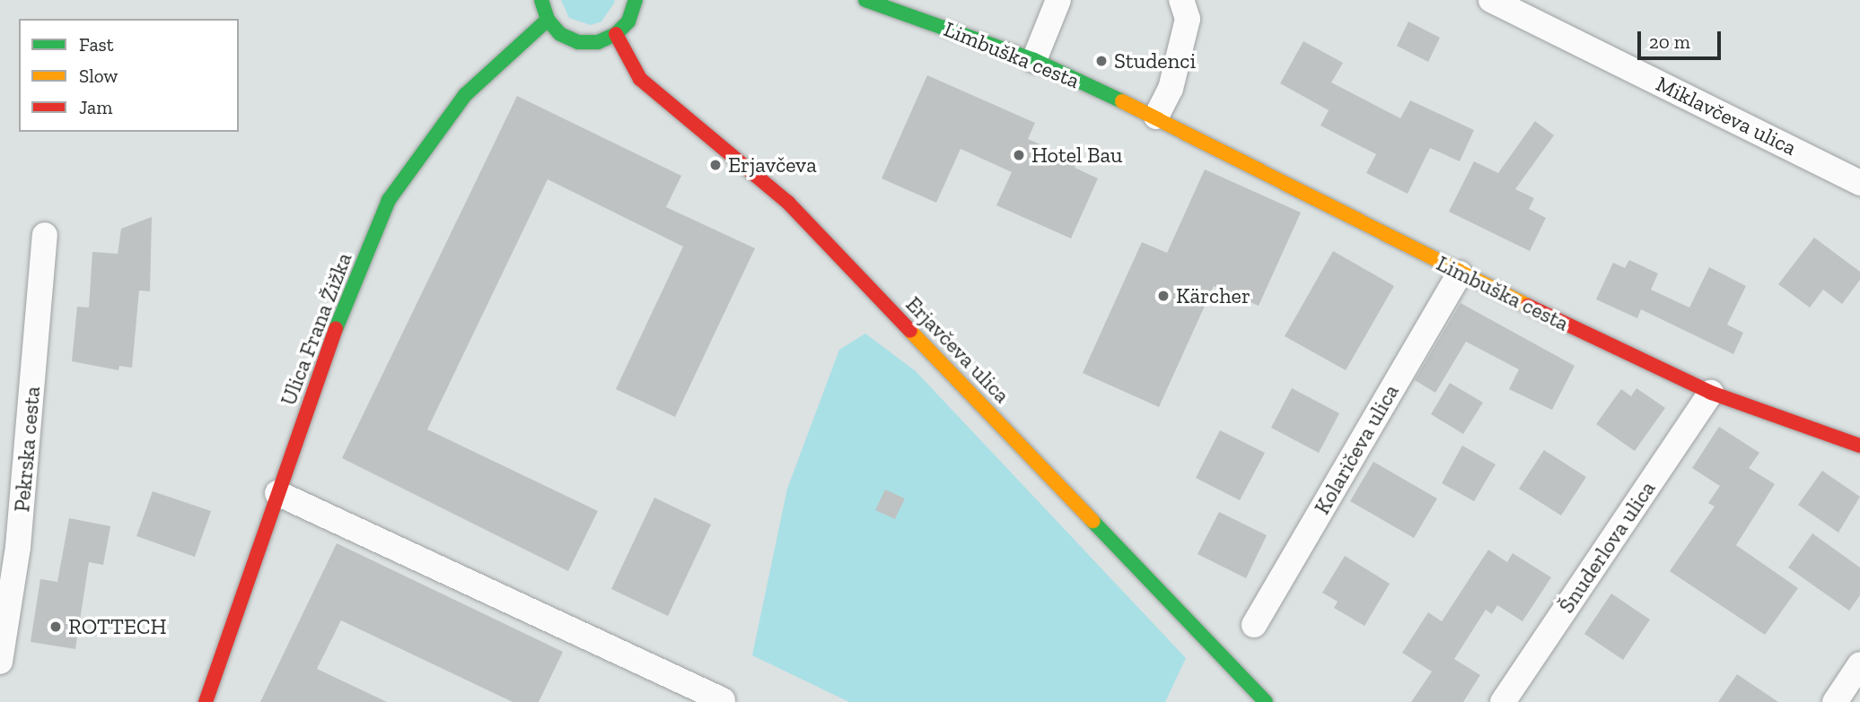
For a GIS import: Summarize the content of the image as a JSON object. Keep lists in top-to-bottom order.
{
  "streets": {
    "street": [
      "Limbuška cesta",
      "Miklavčeva ulica",
      "Ulica Frana Žižka",
      "Erjavčeva ulica",
      "Pekrska cesta",
      "Kolaričeva ulica",
      "Šnuderlova ulica"
    ]
  },
  "crossings": [
    ["Limbuška cesta", "Kolaričeva ulica"],
    ["Limbuška cesta", "Šnuderlova ulica"]
  ],
  "places": [
    "Studenci",
    "Hotel Bau",
    "Erjavčeva",
    "Kärcher",
    "ROTTECH"
  ],
  "legend": ["Fast", "Slow", "Jam"],
  "scale_bar": "20 m"
}
